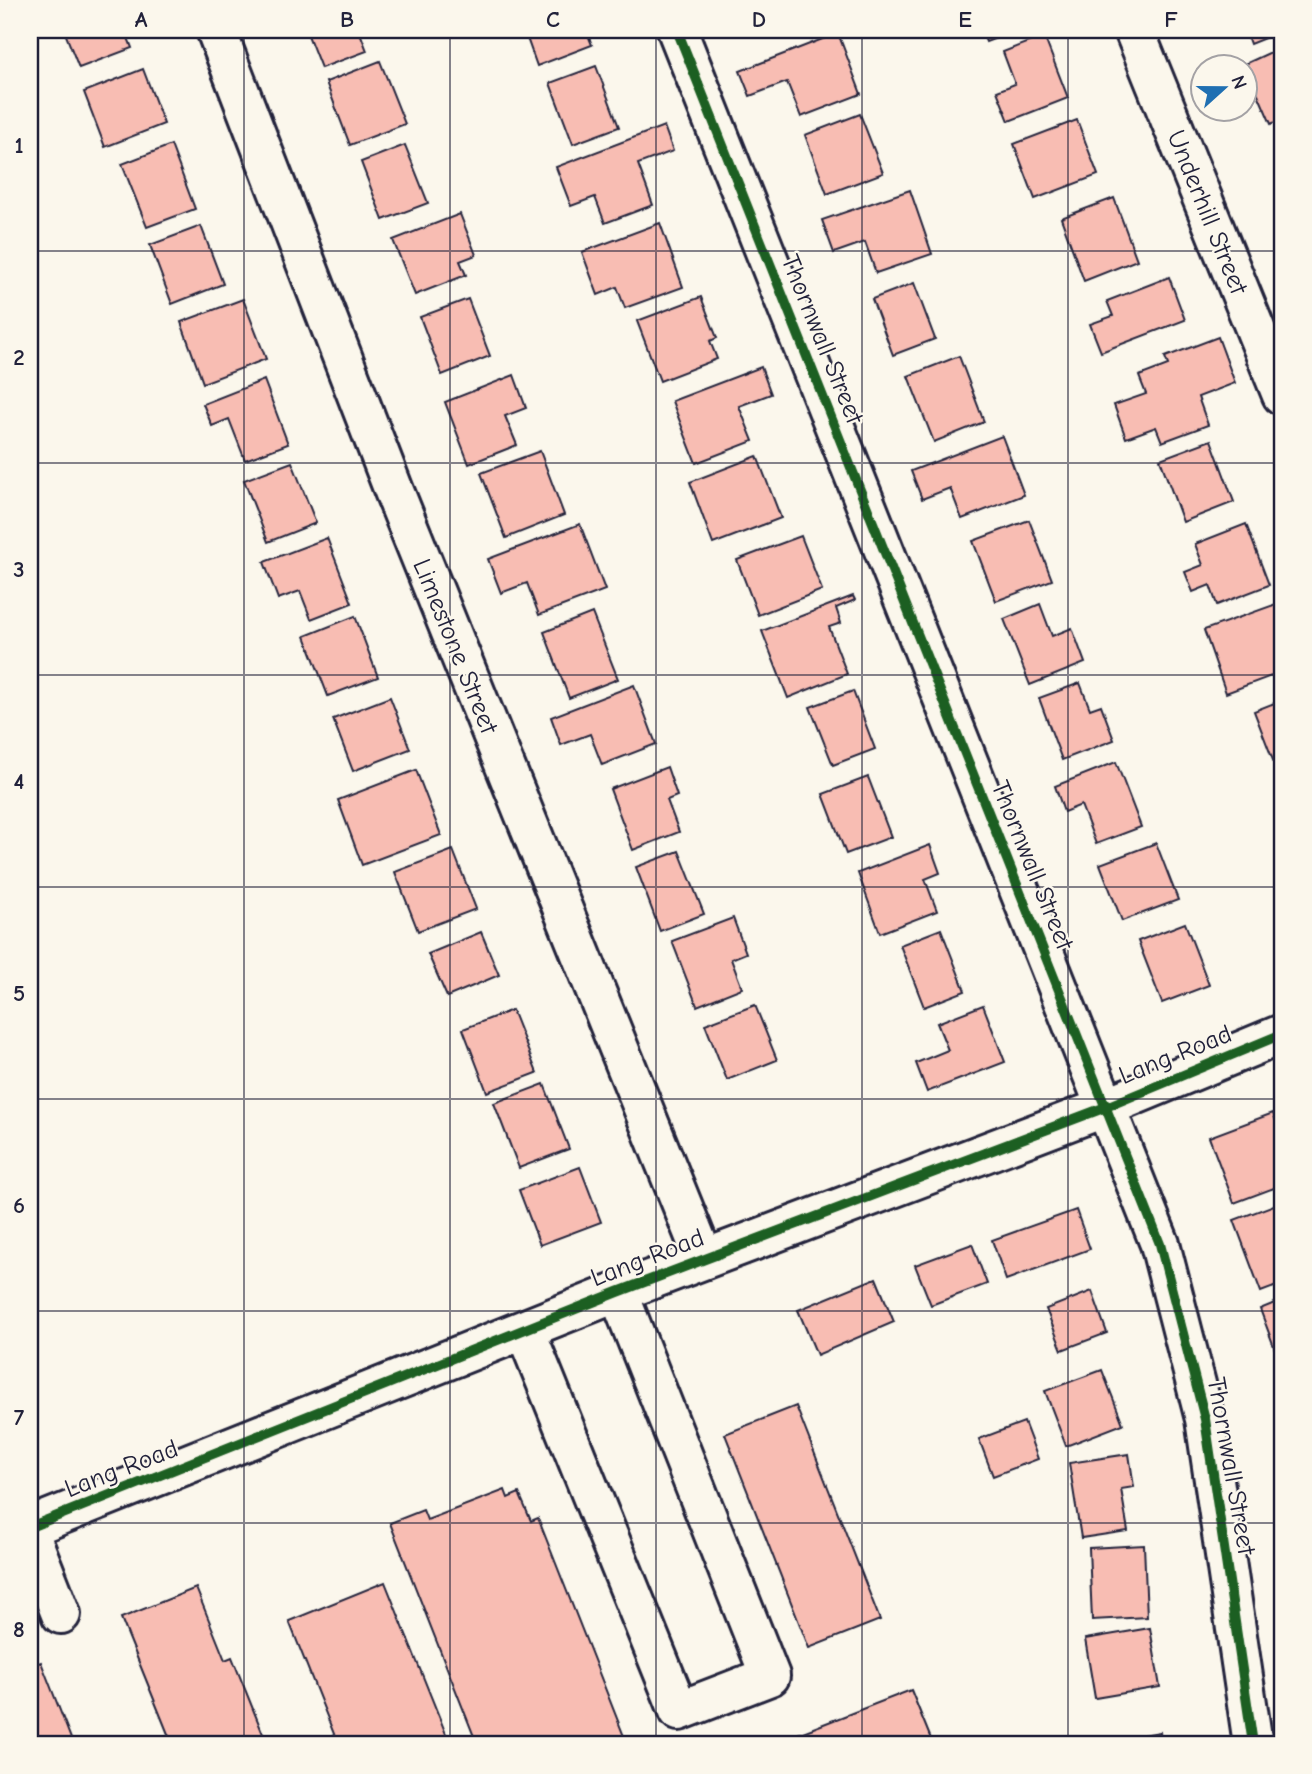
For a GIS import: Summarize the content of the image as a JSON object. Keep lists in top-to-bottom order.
{
  "streets": {
    "street": [
      "Underhill Street",
      "Thornwall Street",
      "Limestone Street",
      "Lang Road"
    ]
  },
  "crossings": [
    ["Thornwall Street", "Lang Road"],
    ["Limestone Street", "Lang Road"]
  ],
  "north": "right",
  "grid": {
    "columns": [
      "A",
      "B",
      "C",
      "D",
      "E",
      "F"
    ],
    "rows": [
      "1",
      "2",
      "3",
      "4",
      "5",
      "6",
      "7",
      "8"
    ]
  }
}
